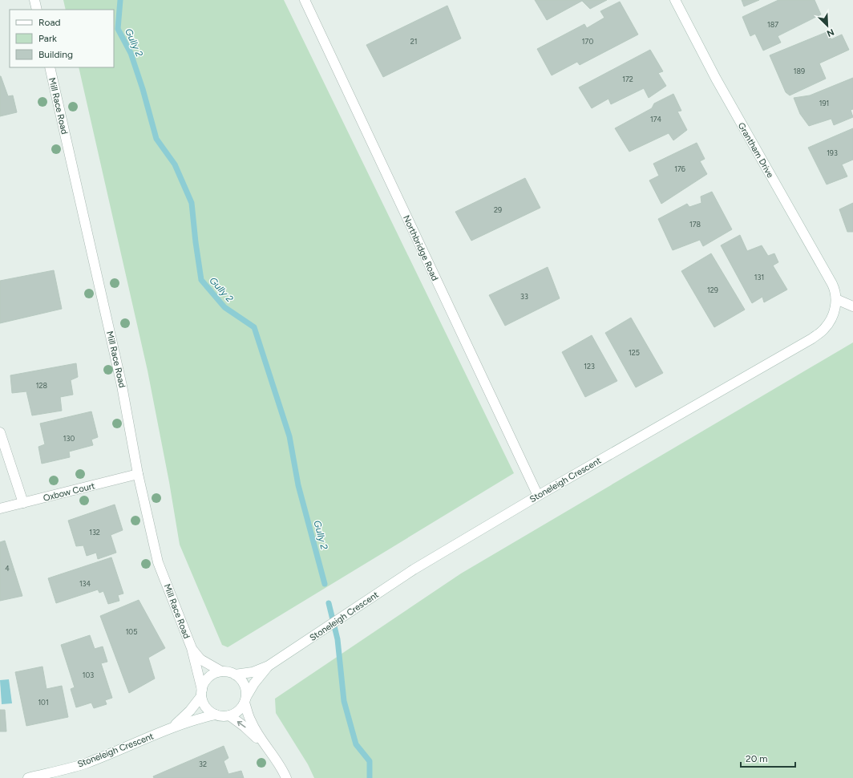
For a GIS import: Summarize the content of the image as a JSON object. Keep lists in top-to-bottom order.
{
  "streets": {
    "street": [
      "Mill Race Road",
      "Grantham Drive",
      "Northbridge Road",
      "Stoneleigh Crescent",
      "Oxbow Court"
    ]
  },
  "crossings": [
    ["Mill Race Road", "Stoneleigh Crescent"],
    ["Mill Race Road", "Oxbow Court"],
    ["Grantham Drive", "Stoneleigh Crescent"],
    ["Northbridge Road", "Stoneleigh Crescent"]
  ],
  "water": ["Gully 2"],
  "house_numbers": [
    "187",
    "21",
    "170",
    "189",
    "172",
    "191",
    "174",
    "193",
    "176",
    "29",
    "178",
    "131",
    "129",
    "33",
    "125",
    "123",
    "128",
    "130",
    "132",
    "4",
    "134",
    "105",
    "103",
    "101",
    "32"
  ],
  "legend": ["Road", "Park", "Building"],
  "scale_bar": "20 m",
  "north": "bottom right"
}
